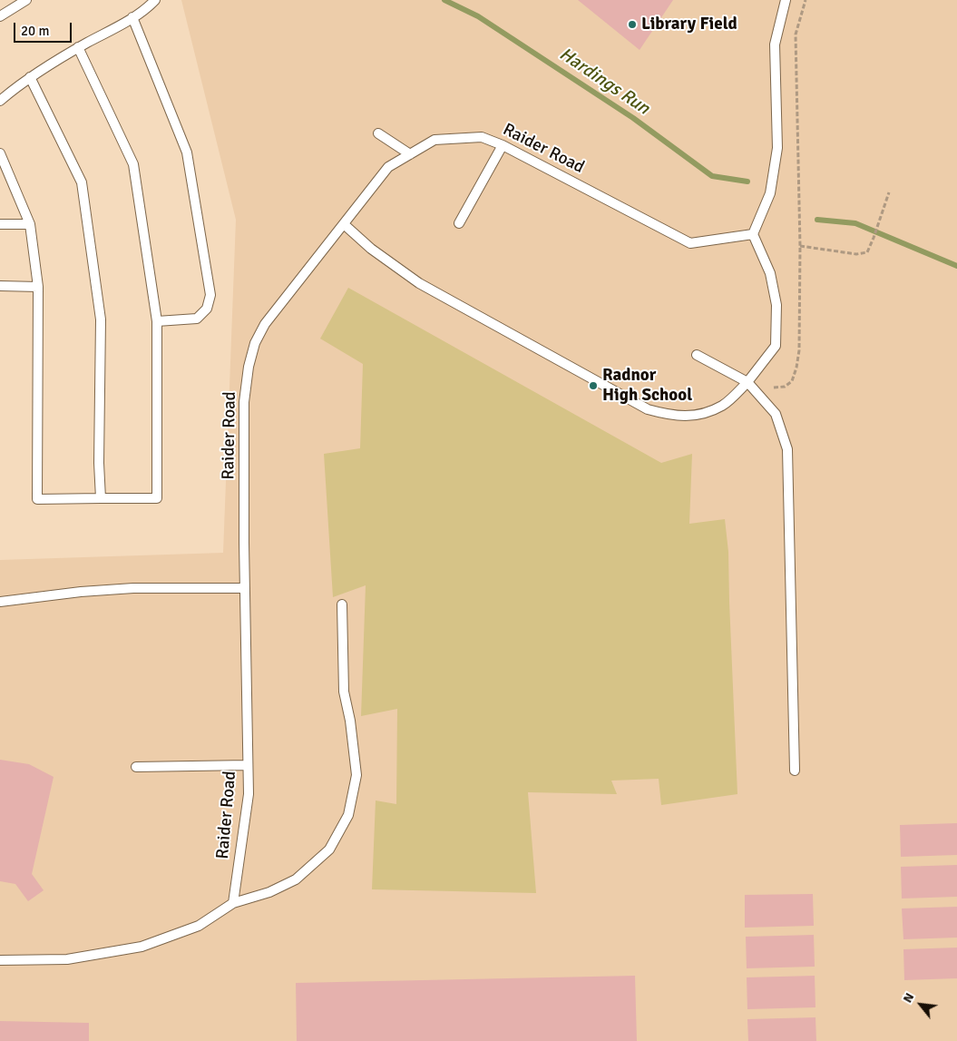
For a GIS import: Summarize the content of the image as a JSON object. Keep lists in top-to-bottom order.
{
  "streets": {
    "lane": ["Raider Road"]
  },
  "water": ["Hardings Run"],
  "places": ["Library Field", "Radnor High School"],
  "scale_bar": "20 m",
  "north": "top left"
}
